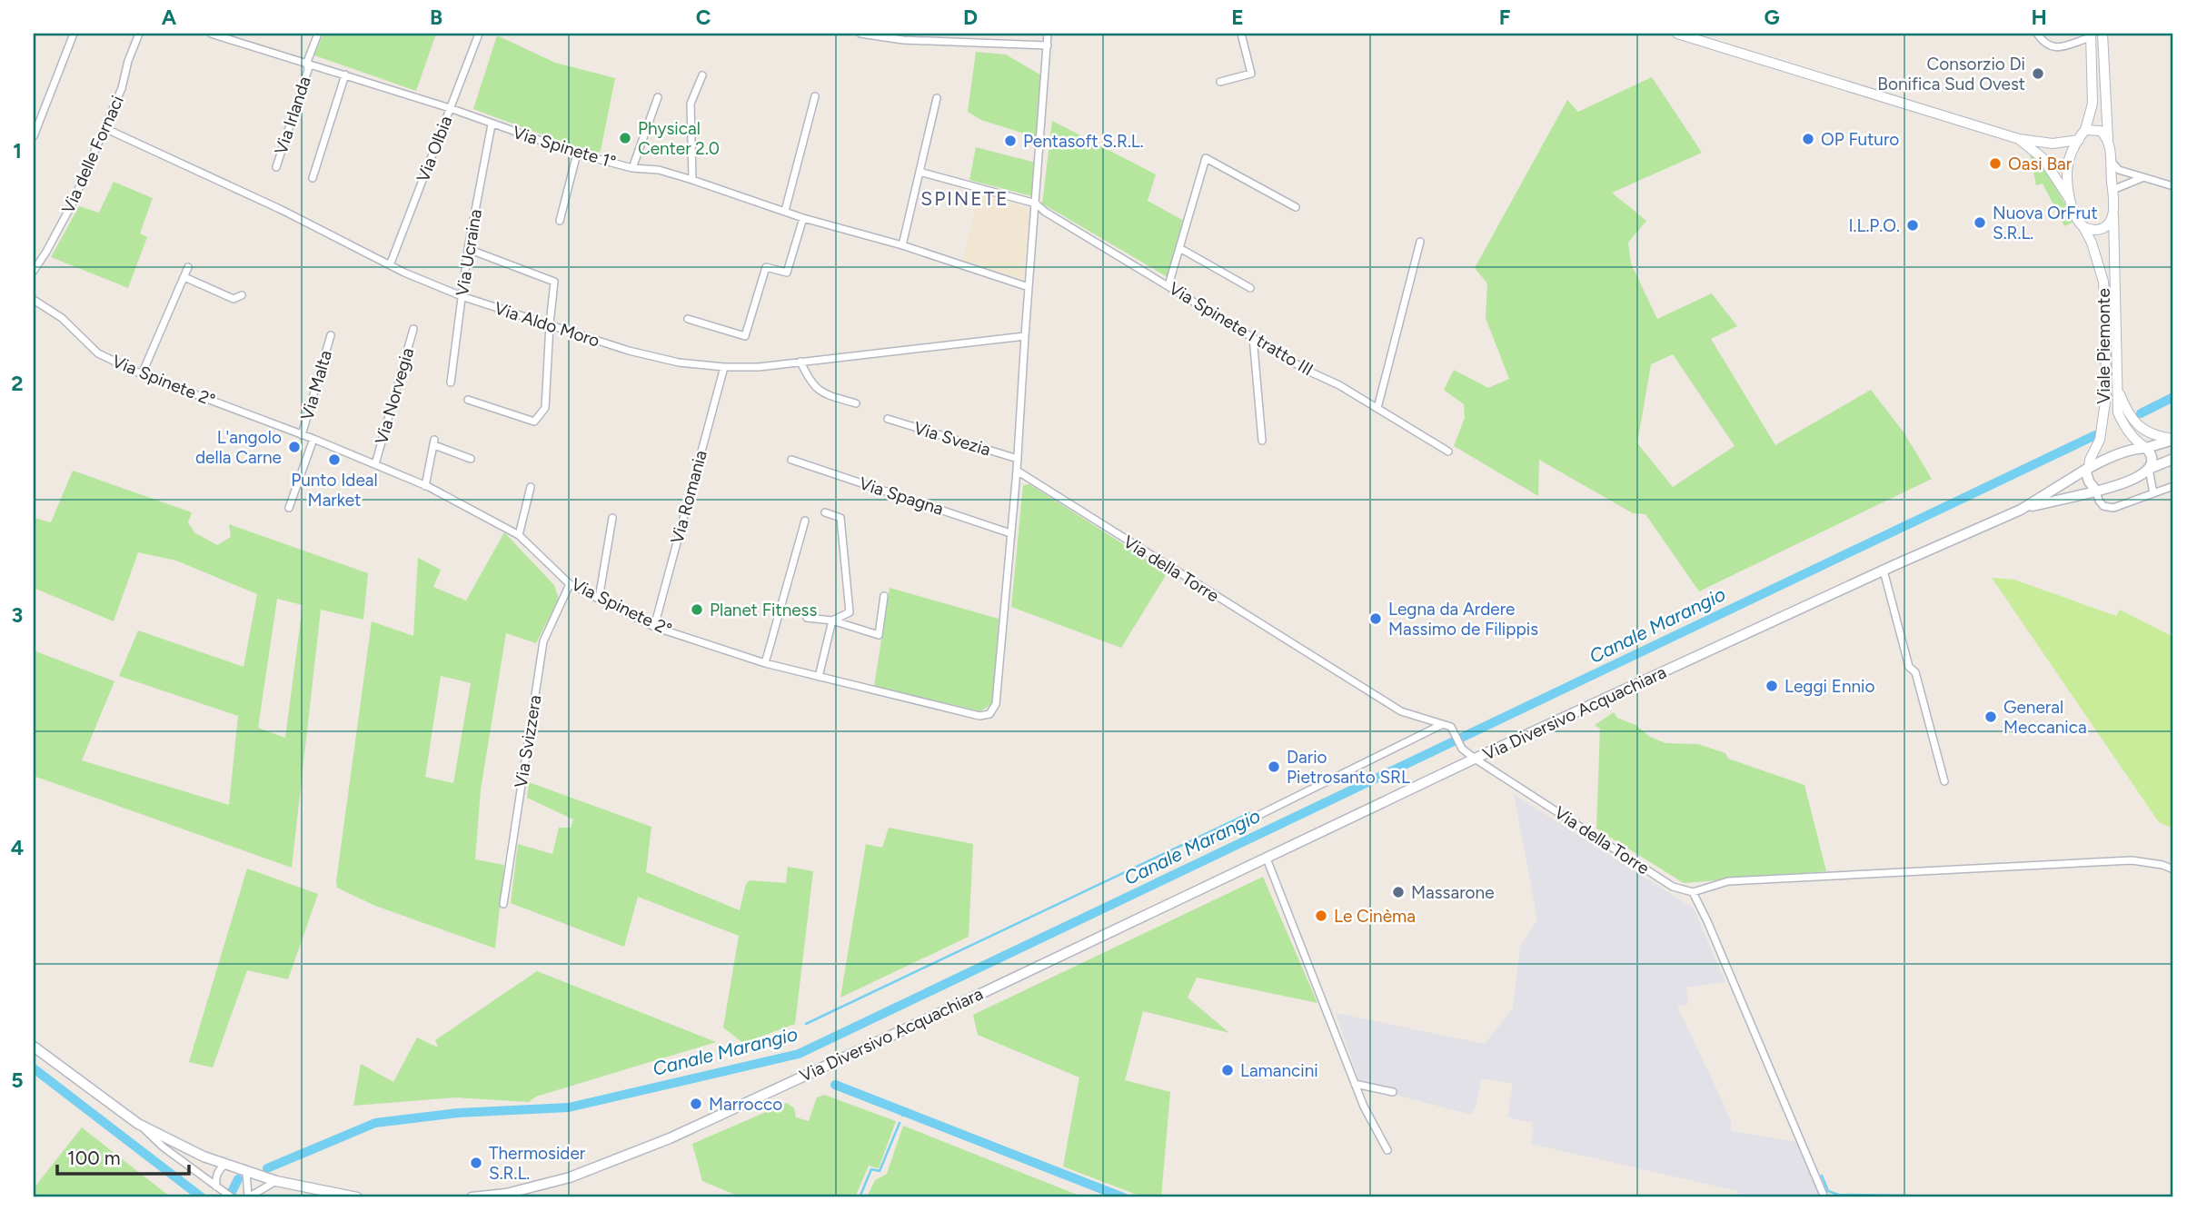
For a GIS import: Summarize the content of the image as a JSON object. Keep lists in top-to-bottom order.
{
  "streets": {
    "main road": ["Via Diversivo Acquachiara"],
    "street": [
      "Via Irlanda",
      "Via Spinete 1°",
      "Via Olbia",
      "Via delle Fornaci",
      "Via Ucraina",
      "Via Aldo Moro",
      "Via Spinete I tratto III",
      "Viale Piemonte",
      "Via Spinete 2°",
      "Via Malta",
      "Via Norvegia",
      "Via Svezia",
      "Via Spagna",
      "Via Romania",
      "Via della Torre",
      "Via Svizzera"
    ]
  },
  "crossings": [
    ["Via Irlanda", "Via Spinete 1°"],
    ["Via Spinete 1°", "Via Olbia"],
    ["Via Spinete 1°", "Via Ucraina"],
    ["Via Olbia", "Via Aldo Moro"],
    ["Via delle Fornaci", "Via Aldo Moro"],
    ["Via Ucraina", "Via Aldo Moro"],
    ["Via Aldo Moro", "Via Romania"],
    ["Via Spinete 2°", "Via Malta"],
    ["Via Spinete 2°", "Via Norvegia"],
    ["Via Spinete 2°", "Via Spagna"],
    ["Via Spinete 2°", "Via Romania"],
    ["Via Spinete 2°", "Via della Torre"],
    ["Via Spinete 2°", "Via Svizzera"],
    ["Via della Torre", "Via Diversivo Acquachiara"]
  ],
  "districts": ["SPINETE"],
  "water": ["Canale Marangio"],
  "places": [
    "Consorzio Di Bonifica Sud Ovest",
    "Physical Center 2.0",
    "OP Futuro",
    "Pentasoft S.R.L.",
    "Oasi Bar",
    "Nuova OrFrut S.R.L.",
    "I.L.P.O.",
    "L'angolo della Carne",
    "Punto Ideal Market",
    "Planet Fitness",
    "Legna da Ardere Massimo de Filippis",
    "Leggi Ennio",
    "General Meccanica",
    "Dario Pietrosanto SRL",
    "Massarone",
    "Le Cinèma",
    "Lamancini",
    "Marrocco",
    "Thermosider S.R.L."
  ],
  "scale_bar": "100 m",
  "grid": {
    "columns": [
      "A",
      "B",
      "C",
      "D",
      "E",
      "F",
      "G",
      "H"
    ],
    "rows": [
      "1",
      "2",
      "3",
      "4",
      "5"
    ]
  }
}
